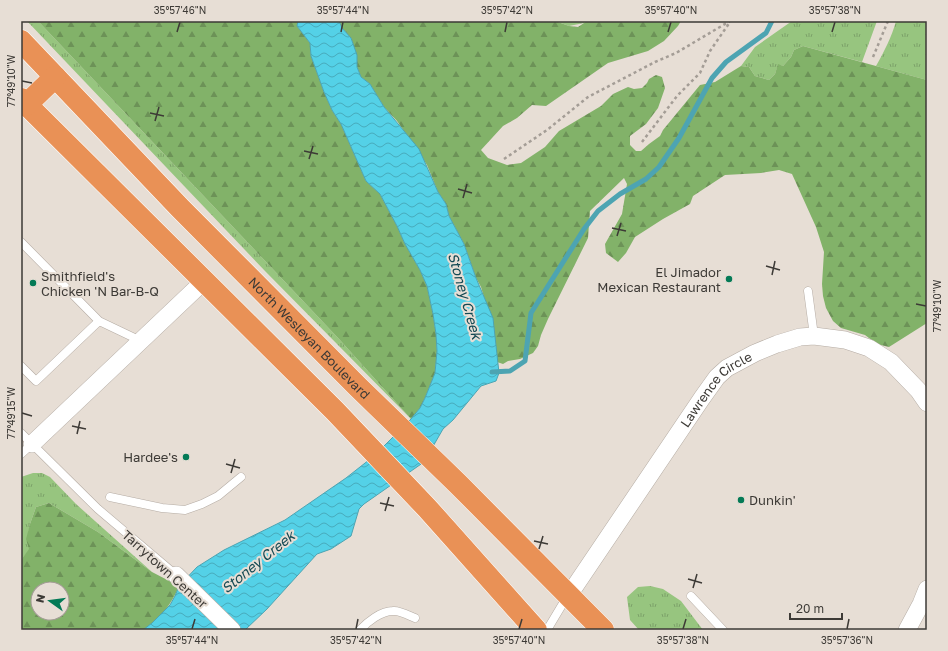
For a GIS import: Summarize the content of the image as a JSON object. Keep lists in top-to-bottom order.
{
  "streets": {
    "highway": ["North Wesleyan Boulevard"],
    "street": ["Lawrence Circle", "Tarrytown Center"]
  },
  "crossings": [
    ["North Wesleyan Boulevard", "Lawrence Circle"]
  ],
  "water": ["Stoney Creek"],
  "places": [
    "El Jimador Mexican Restaurant",
    "Smithfield's Chicken 'N Bar-B-Q",
    "Hardee's",
    "Dunkin'"
  ],
  "scale_bar": "20 m",
  "north": "left",
  "coordinates": [
    "35°57'46\"N",
    "35°57'44\"N",
    "35°57'42\"N",
    "35°57'40\"N",
    "35°57'38\"N",
    "77°49'10\"W",
    "77°49'15\"W",
    "35°57'36\"N"
  ]
}
